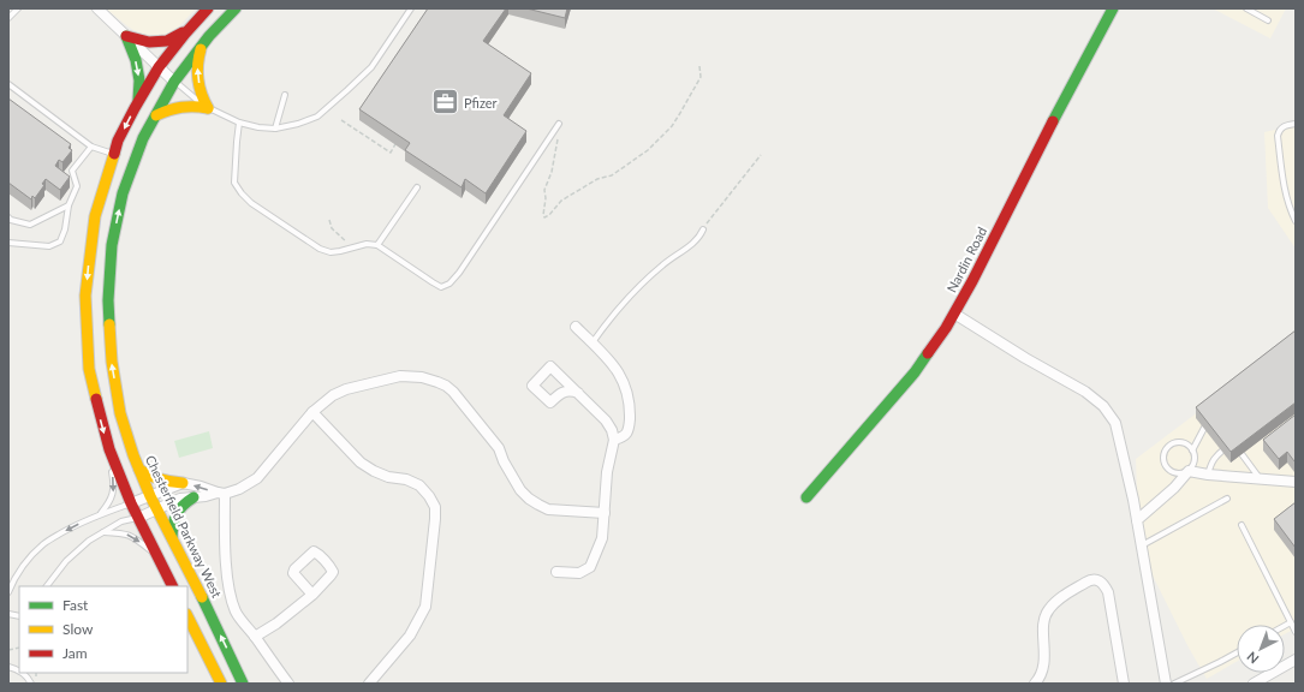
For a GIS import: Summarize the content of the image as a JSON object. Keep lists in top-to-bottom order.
{
  "streets": {
    "street": ["Nardin Road", "Chesterfield Parkway West"]
  },
  "places": {
    "office": ["Pfizer"]
  },
  "legend": ["Fast", "Slow", "Jam"],
  "north": "bottom left"
}
